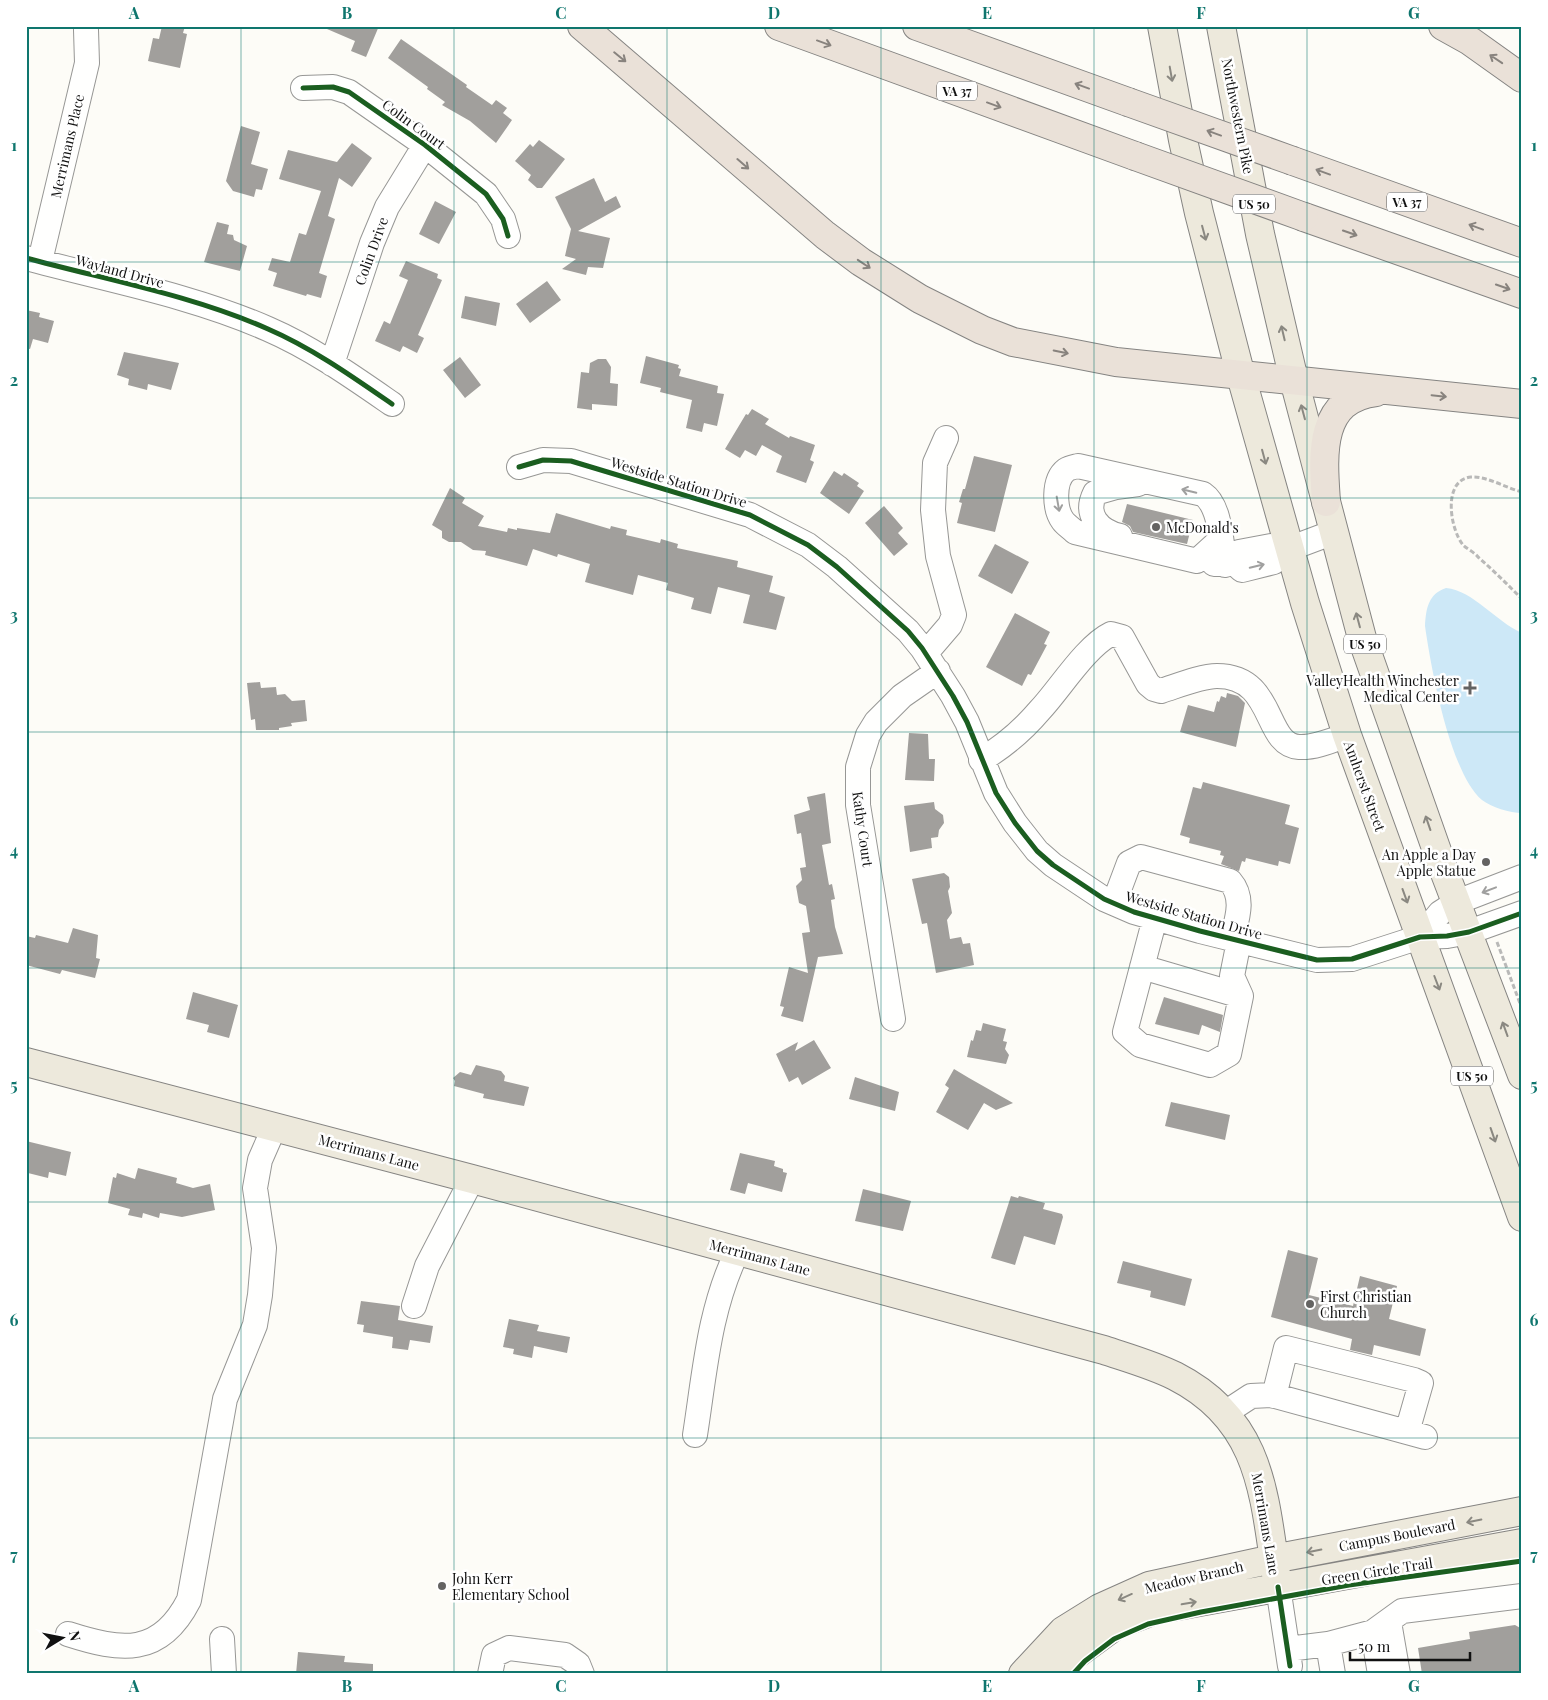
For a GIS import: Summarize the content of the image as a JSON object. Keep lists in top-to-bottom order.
{
  "streets": {
    "highway": ["VA 37"],
    "main road": [
      "Northwestern Pike",
      "US 50",
      "Amherst Street",
      "Merrimans Lane",
      "Campus Boulevard",
      "Meadow Branch"
    ],
    "street": [
      "Colin Court",
      "Merrimans Place",
      "Colin Drive",
      "Wayland Drive",
      "Westside Station Drive",
      "Kathy Court"
    ],
    "cycle path": ["Green Circle Trail"]
  },
  "crossings": [
    ["Northwestern Pike", "US 50"],
    ["Colin Court", "Colin Drive"],
    ["Merrimans Place", "Wayland Drive"],
    ["US 50", "Amherst Street"],
    ["Colin Drive", "Wayland Drive"],
    ["Westside Station Drive", "Amherst Street"],
    ["Westside Station Drive", "Kathy Court"],
    ["Merrimans Lane", "Campus Boulevard"],
    ["Merrimans Lane", "Meadow Branch"],
    ["Campus Boulevard", "Meadow Branch"]
  ],
  "places": {
    "other": [
      "McDonald's",
      "An Apple a Day Apple Statue",
      "First Christian Church",
      "John Kerr Elementary School"
    ],
    "health": ["ValleyHealth Winchester Medical Center"]
  },
  "scale_bar": "50 m",
  "north": "right",
  "grid": {
    "columns": [
      "A",
      "B",
      "C",
      "D",
      "E",
      "F",
      "G"
    ],
    "rows": [
      "1",
      "2",
      "3",
      "4",
      "5",
      "6",
      "7"
    ]
  }
}
